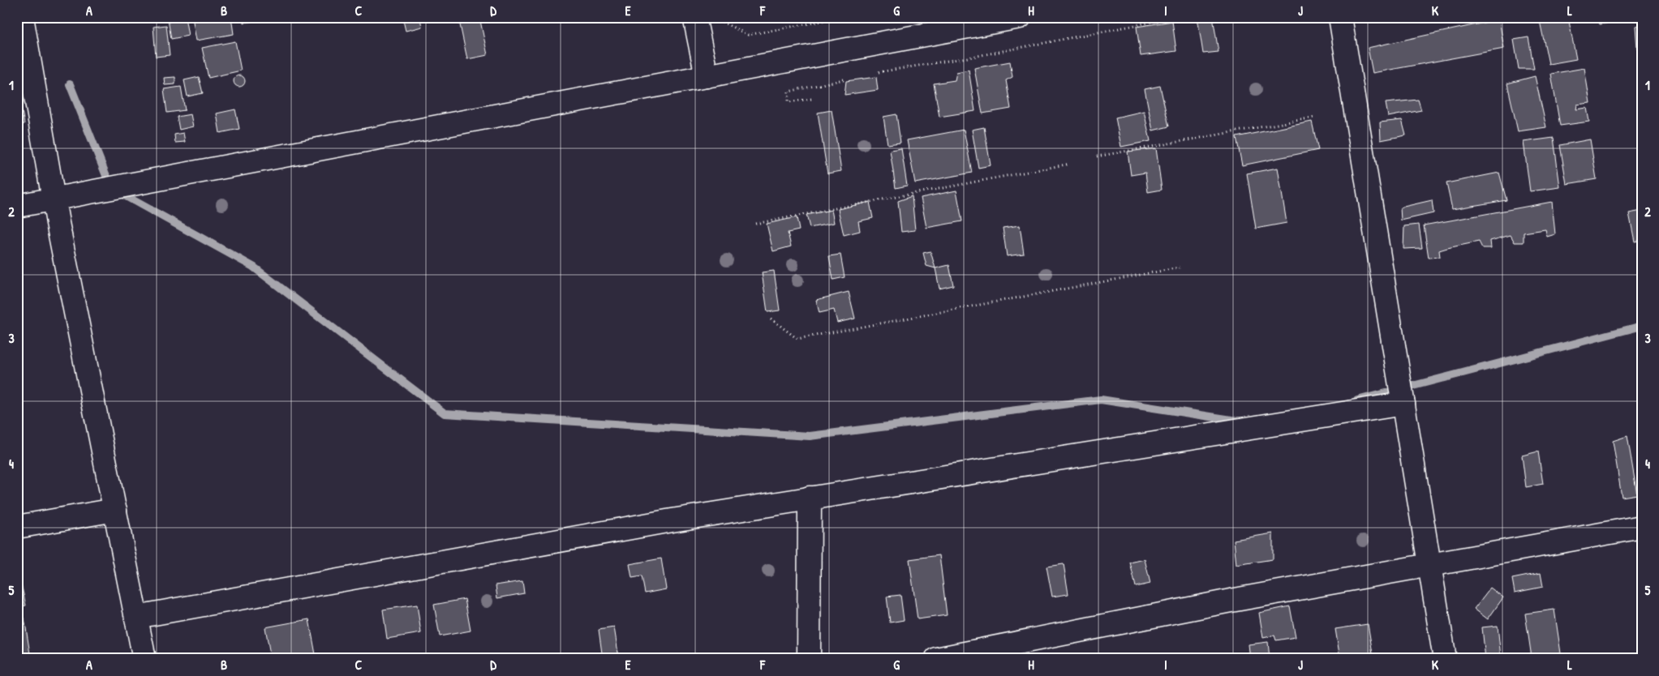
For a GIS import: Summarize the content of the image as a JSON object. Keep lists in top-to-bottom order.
{
  "grid": {
    "columns": [
      "A",
      "B",
      "C",
      "D",
      "E",
      "F",
      "G",
      "H",
      "I",
      "J",
      "K",
      "L"
    ],
    "rows": [
      "1",
      "2",
      "3",
      "4",
      "5"
    ]
  }
}
